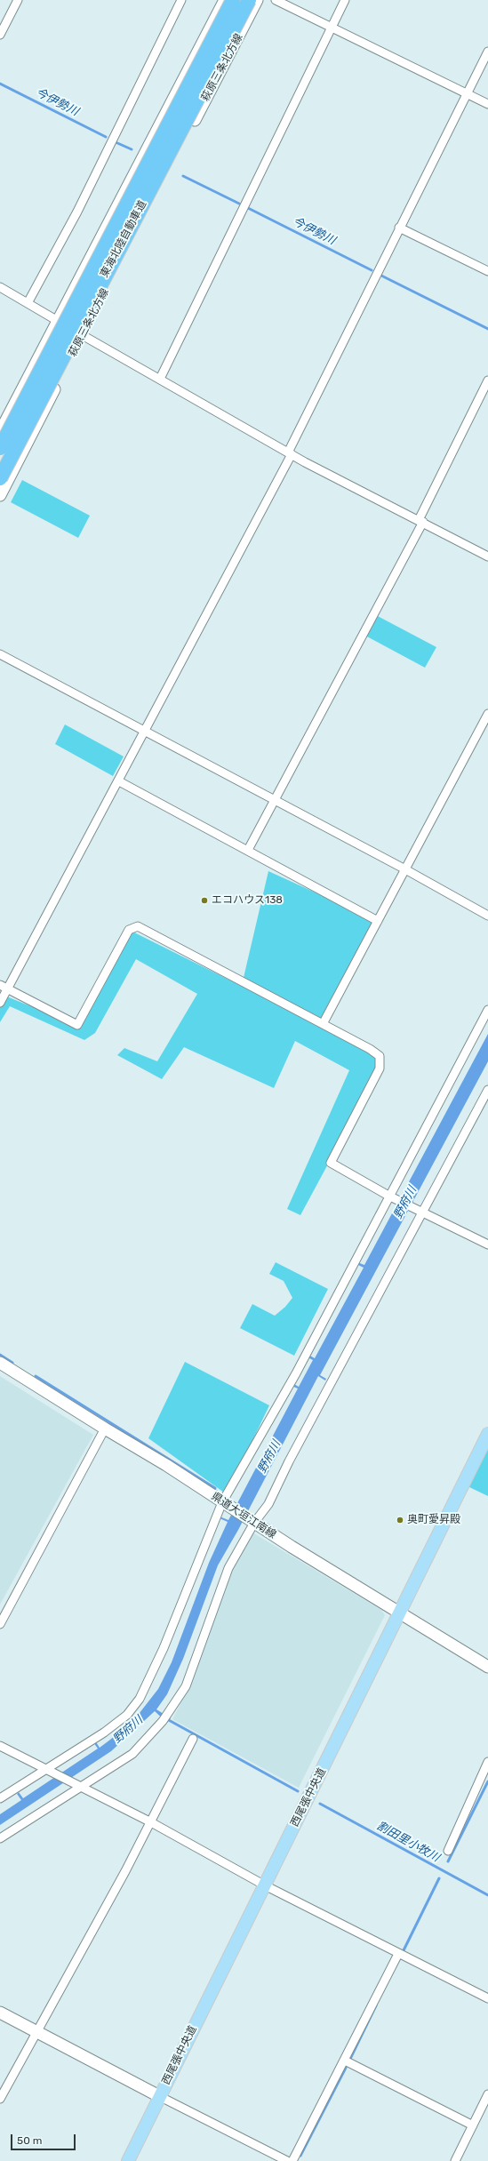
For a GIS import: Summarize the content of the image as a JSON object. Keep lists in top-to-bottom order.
{
  "streets": {
    "highway": ["東海北陸自動車道"],
    "main road": ["萩原三条北方線", "県道大垣江南線", "西尾張中央道"]
  },
  "crossings": [
    ["県道大垣江南線", "西尾張中央道"]
  ],
  "water": ["今伊勢川", "野府川", "割田里小牧川"],
  "places": ["エコハウス138", "奥町愛昇殿"],
  "scale_bar": "50 m"
}
